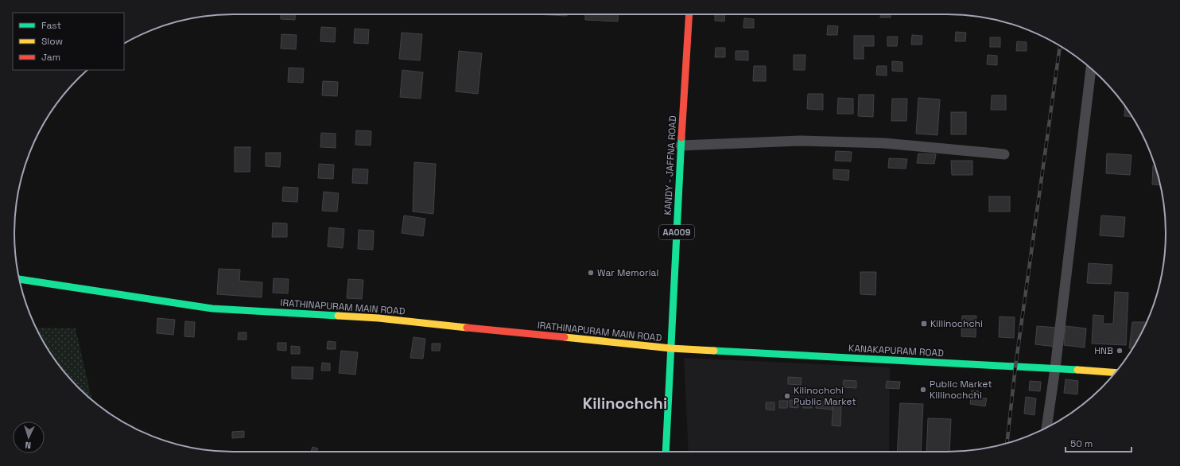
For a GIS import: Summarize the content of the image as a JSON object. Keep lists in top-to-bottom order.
{
  "streets": {
    "main road": [
      "KANDY - JAFFNA ROAD",
      "AA009",
      "IRATHINAPURAM MAIN ROAD",
      "KANAKAPURAM ROAD"
    ]
  },
  "crossings": [
    ["KANDY - JAFFNA ROAD", "IRATHINAPURAM MAIN ROAD"],
    ["KANDY - JAFFNA ROAD", "KANAKAPURAM ROAD"],
    ["IRATHINAPURAM MAIN ROAD", "KANAKAPURAM ROAD"]
  ],
  "districts": ["Kilinochchi"],
  "places": {
    "other": [
      "War Memorial",
      "HNB",
      "Public Market Killinochchi",
      "Kilinochchi Public Market"
    ],
    "transit": ["Killinochchi"]
  },
  "legend": ["Fast", "Slow", "Jam"],
  "scale_bar": "50 m",
  "north": "bottom"
}
